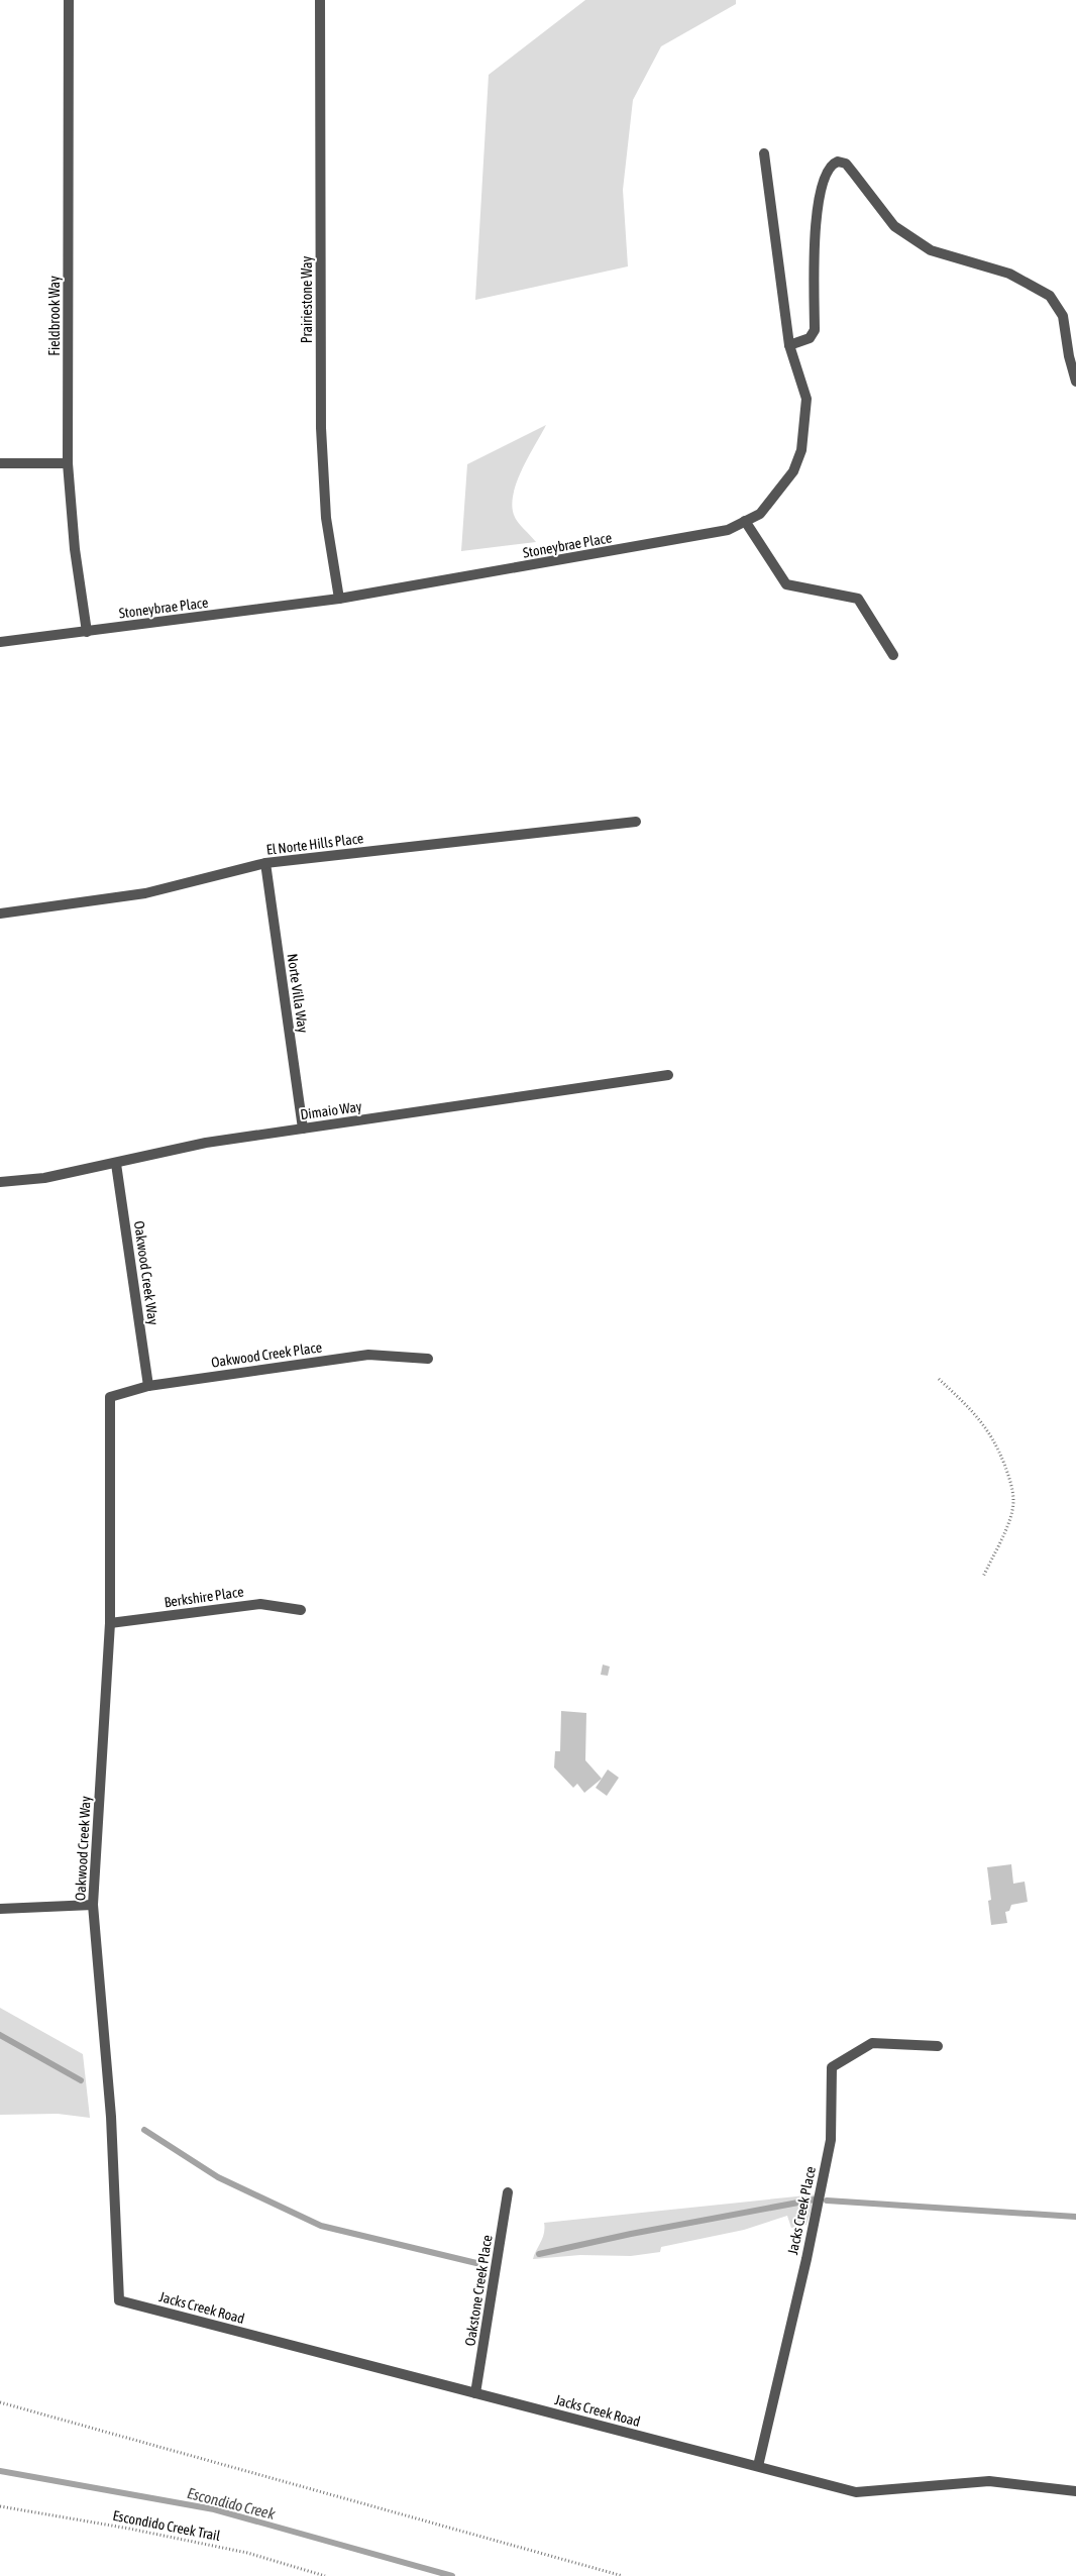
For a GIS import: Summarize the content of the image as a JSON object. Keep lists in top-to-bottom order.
{
  "streets": {
    "street": [
      "Prairiestone Way",
      "Fieldbrook Way",
      "Stoneybrae Place",
      "El Norte Hills Place",
      "Norte Villa Way",
      "Dimaio Way",
      "Oakwood Creek Way",
      "Oakwood Creek Place",
      "Berkshire Place",
      "Jacks Creek Place",
      "Oakstone Creek Place",
      "Jacks Creek Road"
    ],
    "path": ["Escondido Creek Trail"]
  },
  "crossings": [
    ["Prairiestone Way", "Stoneybrae Place"],
    ["Fieldbrook Way", "Stoneybrae Place"],
    ["El Norte Hills Place", "Norte Villa Way"],
    ["Norte Villa Way", "Dimaio Way"],
    ["Dimaio Way", "Oakwood Creek Way"],
    ["Oakwood Creek Way", "Oakwood Creek Place"],
    ["Oakwood Creek Way", "Berkshire Place"],
    ["Oakwood Creek Way", "Jacks Creek Road"],
    ["Jacks Creek Place", "Jacks Creek Road"],
    ["Oakstone Creek Place", "Jacks Creek Road"]
  ],
  "water": ["Escondido Creek"]
}
